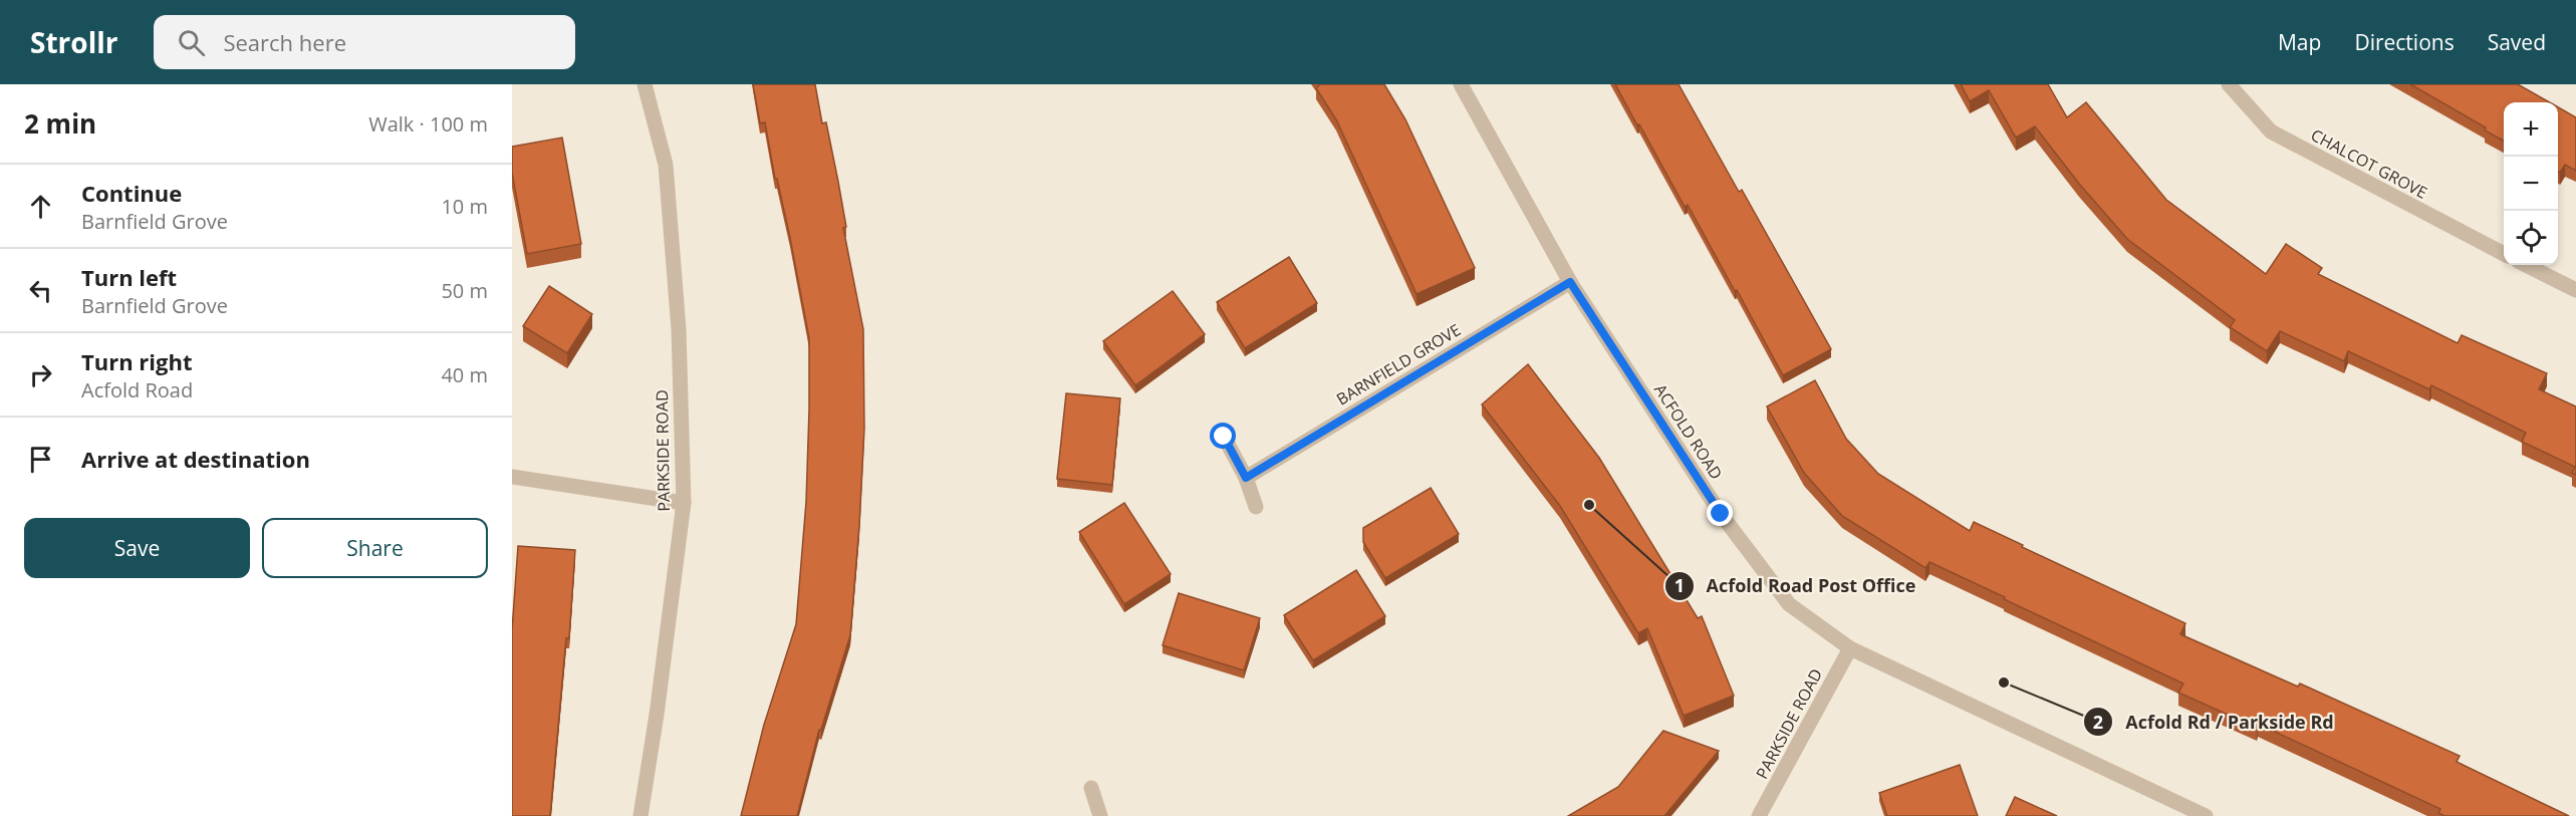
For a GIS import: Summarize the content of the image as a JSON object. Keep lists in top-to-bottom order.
{
  "streets": {
    "street": [
      "CHALCOT GROVE",
      "BARNFIELD GROVE",
      "ACFOLD ROAD",
      "PARKSIDE ROAD"
    ]
  },
  "crossings": [
    ["BARNFIELD GROVE", "ACFOLD ROAD"],
    ["ACFOLD ROAD", "PARKSIDE ROAD"]
  ],
  "places": ["Acfold Road Post Office", "Acfold Rd / Parkside Rd"],
  "page": {
    "header": "Strollr",
    "search": "Search here",
    "nav": ["Map", "Directions", "Saved"],
    "heading": ["2 min", "Walk · 100 m"],
    "map_buttons": ["+", "−"],
    "list": [
      ["Continue", "Barnfield Grove", "10 m"],
      ["Turn left", "Barnfield Grove", "50 m"],
      ["Turn right", "Acfold Road", "40 m"],
      "Arrive at destination"
    ],
    "buttons": ["Save", "Share"]
  }
}
